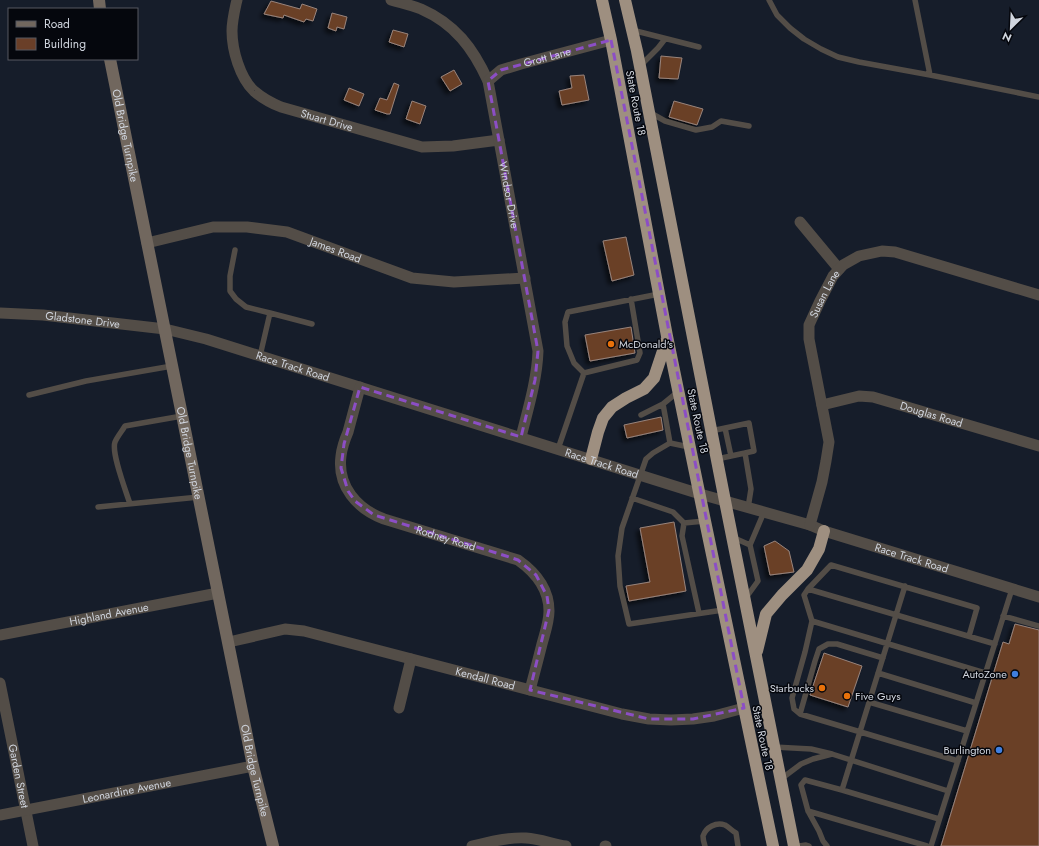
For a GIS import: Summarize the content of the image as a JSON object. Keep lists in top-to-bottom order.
{
  "streets": {
    "highway": ["State Route 18"],
    "street": [
      "Grott Lane",
      "Stuart Drive",
      "Old Bridge Turnpike",
      "Windsor Drive",
      "James Road",
      "Susan Lane",
      "Gladstone Drive",
      "Race Track Road",
      "Douglas Road",
      "Rodney Road",
      "Highland Avenue",
      "Kendall Road",
      "Garden Street",
      "Leonardine Avenue"
    ]
  },
  "crossings": [
    ["Grott Lane", "State Route 18"],
    ["Grott Lane", "Windsor Drive"],
    ["State Route 18", "Race Track Road"],
    ["State Route 18", "Kendall Road"],
    ["Stuart Drive", "Windsor Drive"],
    ["Old Bridge Turnpike", "James Road"],
    ["Old Bridge Turnpike", "Gladstone Drive"],
    ["Old Bridge Turnpike", "Race Track Road"],
    ["Old Bridge Turnpike", "Highland Avenue"],
    ["Old Bridge Turnpike", "Kendall Road"],
    ["Old Bridge Turnpike", "Leonardine Avenue"],
    ["Windsor Drive", "James Road"],
    ["Windsor Drive", "Race Track Road"],
    ["Susan Lane", "Race Track Road"],
    ["Susan Lane", "Douglas Road"],
    ["Gladstone Drive", "Race Track Road"],
    ["Race Track Road", "Rodney Road"],
    ["Rodney Road", "Kendall Road"],
    ["Garden Street", "Leonardine Avenue"]
  ],
  "places": [
    "McDonald's",
    "AutoZone",
    "Starbucks",
    "Five Guys",
    "Burlington"
  ],
  "legend": ["Road", "Building"],
  "north": "bottom left"
}
